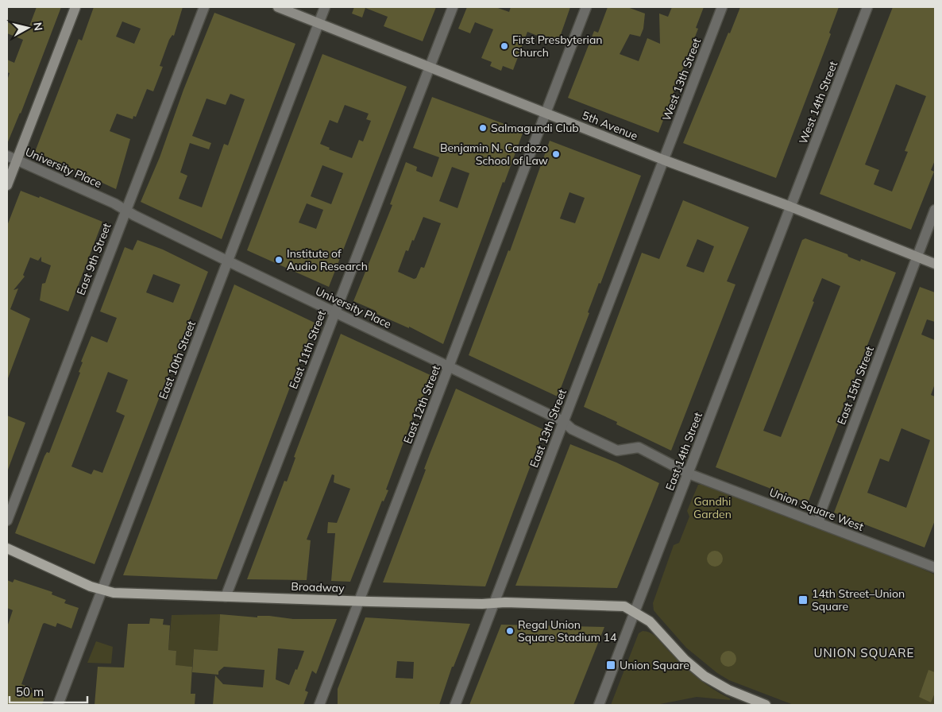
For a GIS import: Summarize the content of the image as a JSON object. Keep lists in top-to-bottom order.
{
  "streets": {
    "main road": ["5th Avenue", "Broadway"],
    "street": [
      "West 13th Street",
      "West 14th Street",
      "University Place",
      "East 9th Street",
      "East 11th Street",
      "East 10th Street",
      "East 15th Street",
      "East 12th Street",
      "East 13th Street",
      "East 14th Street",
      "Union Square West"
    ]
  },
  "crossings": [
    ["West 13th Street", "5th Avenue"],
    ["West 13th Street", "East 13th Street"],
    ["West 14th Street", "5th Avenue"],
    ["West 14th Street", "East 14th Street"],
    ["5th Avenue", "East 11th Street"],
    ["5th Avenue", "East 10th Street"],
    ["5th Avenue", "East 15th Street"],
    ["5th Avenue", "East 12th Street"],
    ["5th Avenue", "East 13th Street"],
    ["5th Avenue", "East 14th Street"],
    ["University Place", "East 9th Street"],
    ["University Place", "East 11th Street"],
    ["University Place", "East 10th Street"],
    ["University Place", "East 12th Street"],
    ["University Place", "East 13th Street"],
    ["University Place", "East 14th Street"],
    ["University Place", "Union Square West"],
    ["East 11th Street", "Broadway"],
    ["East 10th Street", "Broadway"],
    ["East 15th Street", "Union Square West"],
    ["East 12th Street", "Broadway"],
    ["East 13th Street", "Broadway"],
    ["East 14th Street", "Union Square West"],
    ["East 14th Street", "Broadway"]
  ],
  "districts": ["UNION SQUARE"],
  "parks": ["Gandhi Garden"],
  "places": {
    "other": [
      "First Presbyterian Church",
      "Salmagundi Club",
      "Benjamin N. Cardozo School of Law",
      "Institute of Audio Research",
      "Regal Union Square Stadium 14"
    ],
    "transit": ["14th Street–Union Square", "Union Square"]
  },
  "scale_bar": "50 m",
  "north": "right"
}
